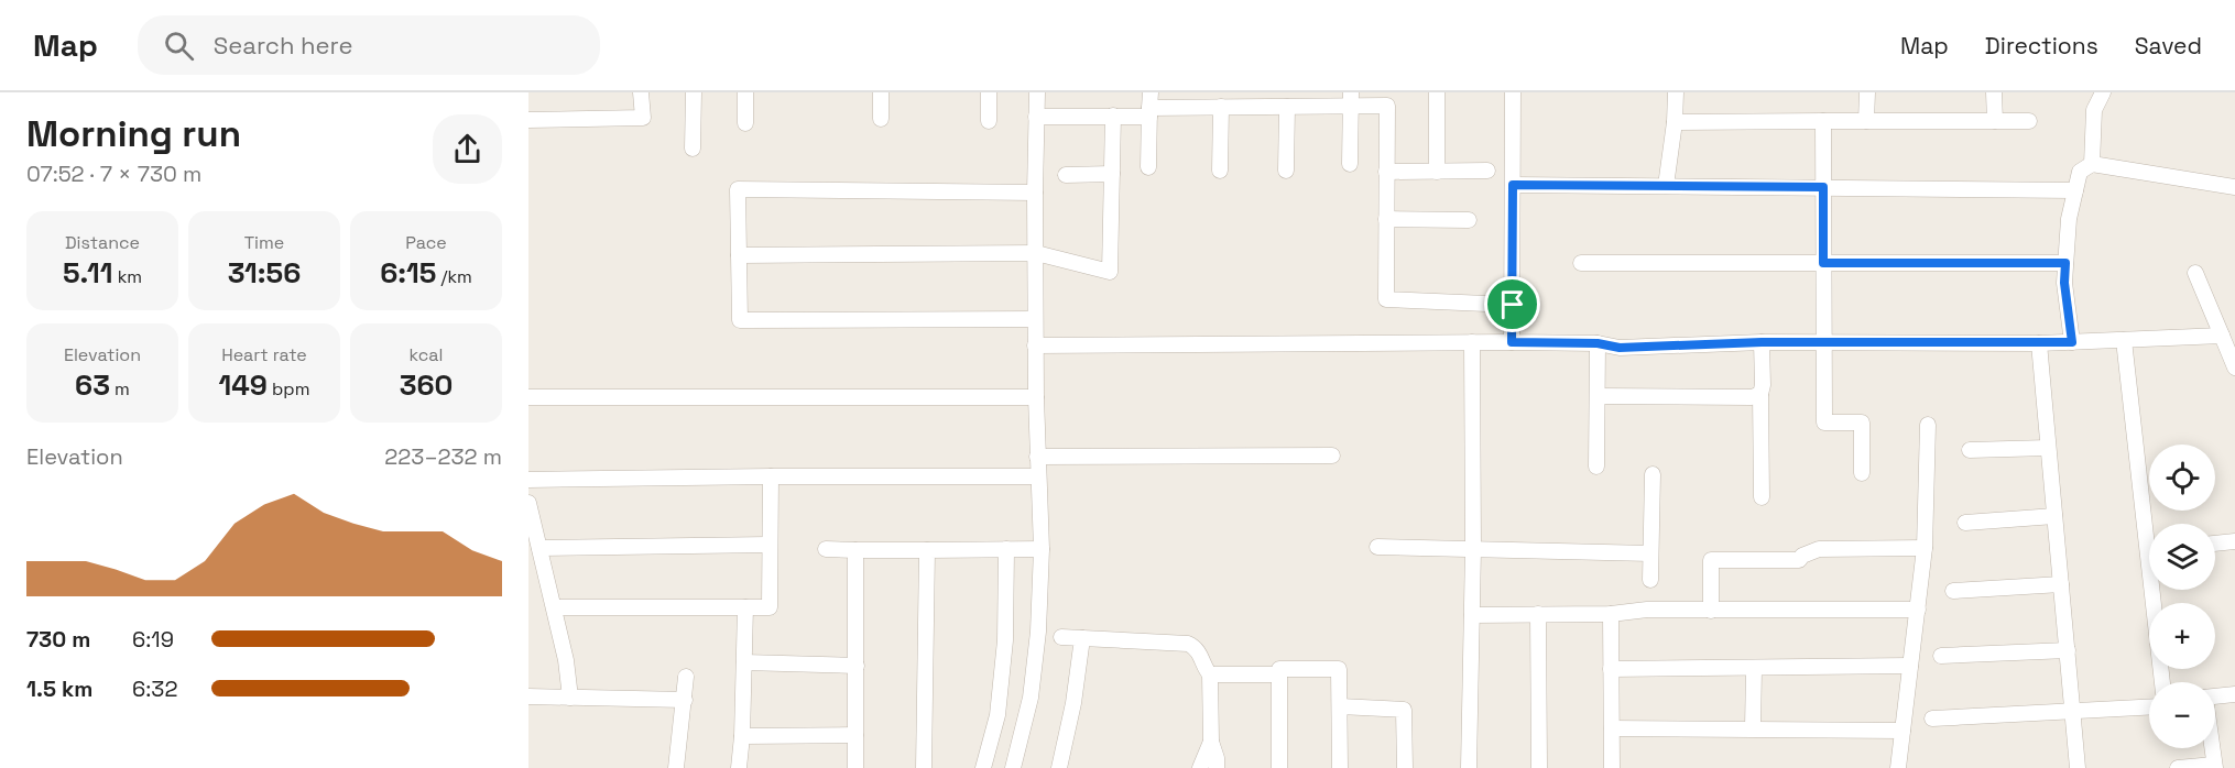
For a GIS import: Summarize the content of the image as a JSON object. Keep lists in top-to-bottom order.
{
  "page": {
    "header": "Map",
    "search": "Search here",
    "nav": ["Map", "Directions", "Saved"],
    "heading": ["Morning run", "07:52 · 7 × 730 m"],
    "stats": [
      ["Distance", "5.11 km"],
      ["Time", "31:56"],
      ["Pace", "6:15 /km"],
      ["Elevation", "63 m"],
      ["Heart rate", "149 bpm"],
      ["kcal", "360"]
    ],
    "chart": ["Elevation", "223–232 m"],
    "map_buttons": ["+", "−"],
    "list": [
      {
        "name": "730 m",
        "note": "6:19"
      },
      {
        "name": "1.5 km",
        "note": "6:32"
      }
    ]
  }
}
